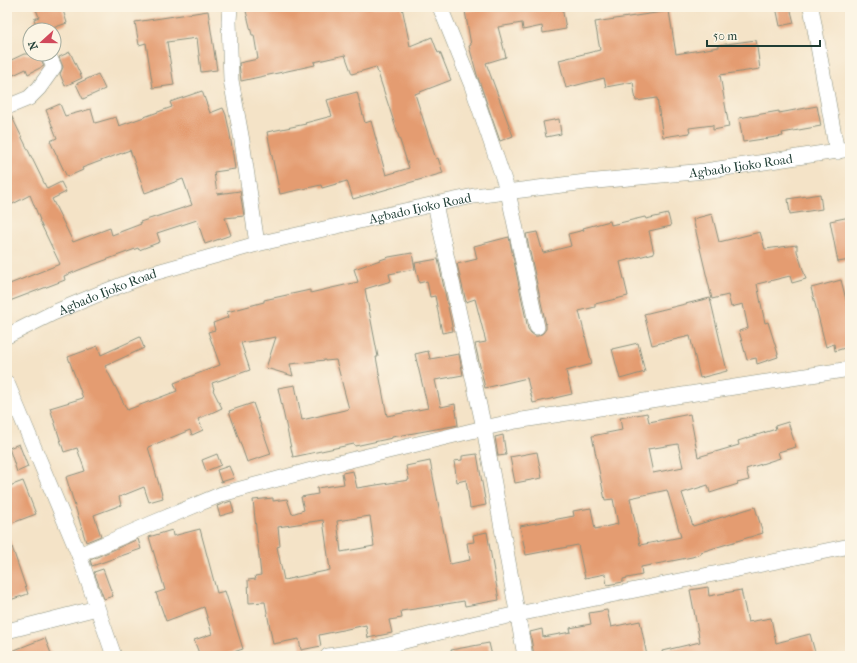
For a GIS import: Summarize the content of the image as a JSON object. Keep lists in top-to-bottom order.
{
  "streets": {
    "street": ["Agbado Ijoko Road"]
  },
  "scale_bar": "50 m",
  "north": "left"
}
